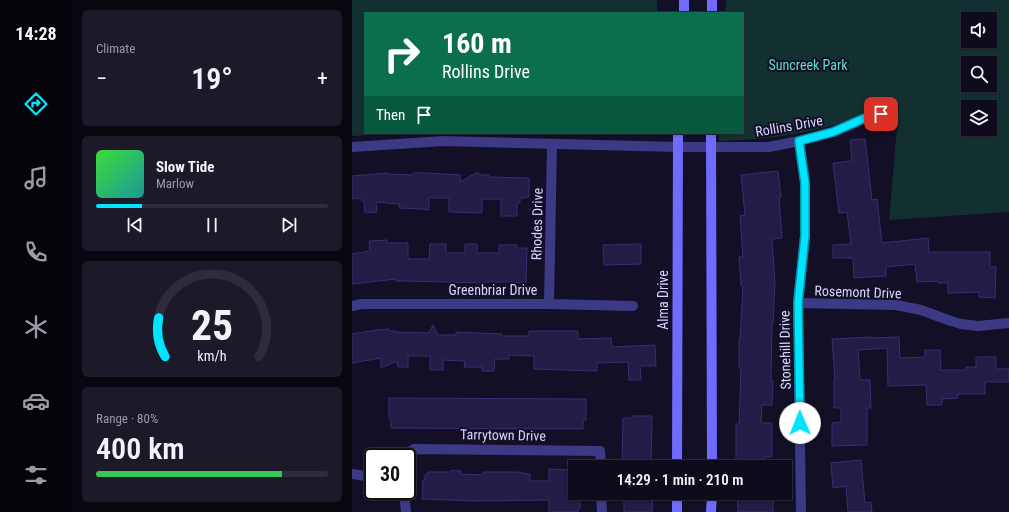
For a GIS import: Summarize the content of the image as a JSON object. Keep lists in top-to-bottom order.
{
  "streets": {
    "main road": ["Alma Drive"],
    "street": [
      "Rollins Drive",
      "Rhodes Drive",
      "Greenbriar Drive",
      "Rosemont Drive",
      "Stonehill Drive",
      "Tarrytown Drive"
    ]
  },
  "crossings": [
    ["Rollins Drive", "Rhodes Drive"],
    ["Rollins Drive", "Alma Drive"],
    ["Rollins Drive", "Stonehill Drive"],
    ["Rhodes Drive", "Greenbriar Drive"],
    ["Rosemont Drive", "Stonehill Drive"]
  ],
  "parks": ["Suncreek Park"],
  "page": {
    "tabs": "14:28",
    "tile": [
      "Climate",
      ["Range · 80%", "400 km"]
    ],
    "turn": ["160 m", "Rollins Drive"],
    "heat": ["−", "19°", "+"],
    "then": "Then",
    "song": ["Slow Tide", "Marlow"],
    "limit": "30",
    "trip": "14:29 · 1 min · 210 m",
    "gauge": ["25", "km/h"]
  }
}
